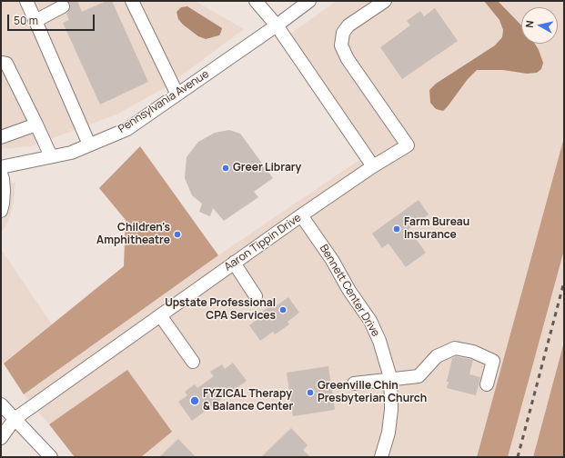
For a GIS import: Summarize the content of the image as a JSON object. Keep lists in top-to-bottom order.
{
  "streets": {
    "street": ["Pennsylvania Avenue", "Aaron Tippin Drive", "Bennett Center Drive"]
  },
  "crossings": [
    ["Aaron Tippin Drive", "Bennett Center Drive"]
  ],
  "places": [
    "Greer Library",
    "Farm Bureau Insurance",
    "Children's Amphitheatre",
    "Upstate Professional CPA Services",
    "Greenville Chin Presbyterian Church",
    "FYZICAL Therapy & Balance Center"
  ],
  "scale_bar": "50 m",
  "north": "left"
}
